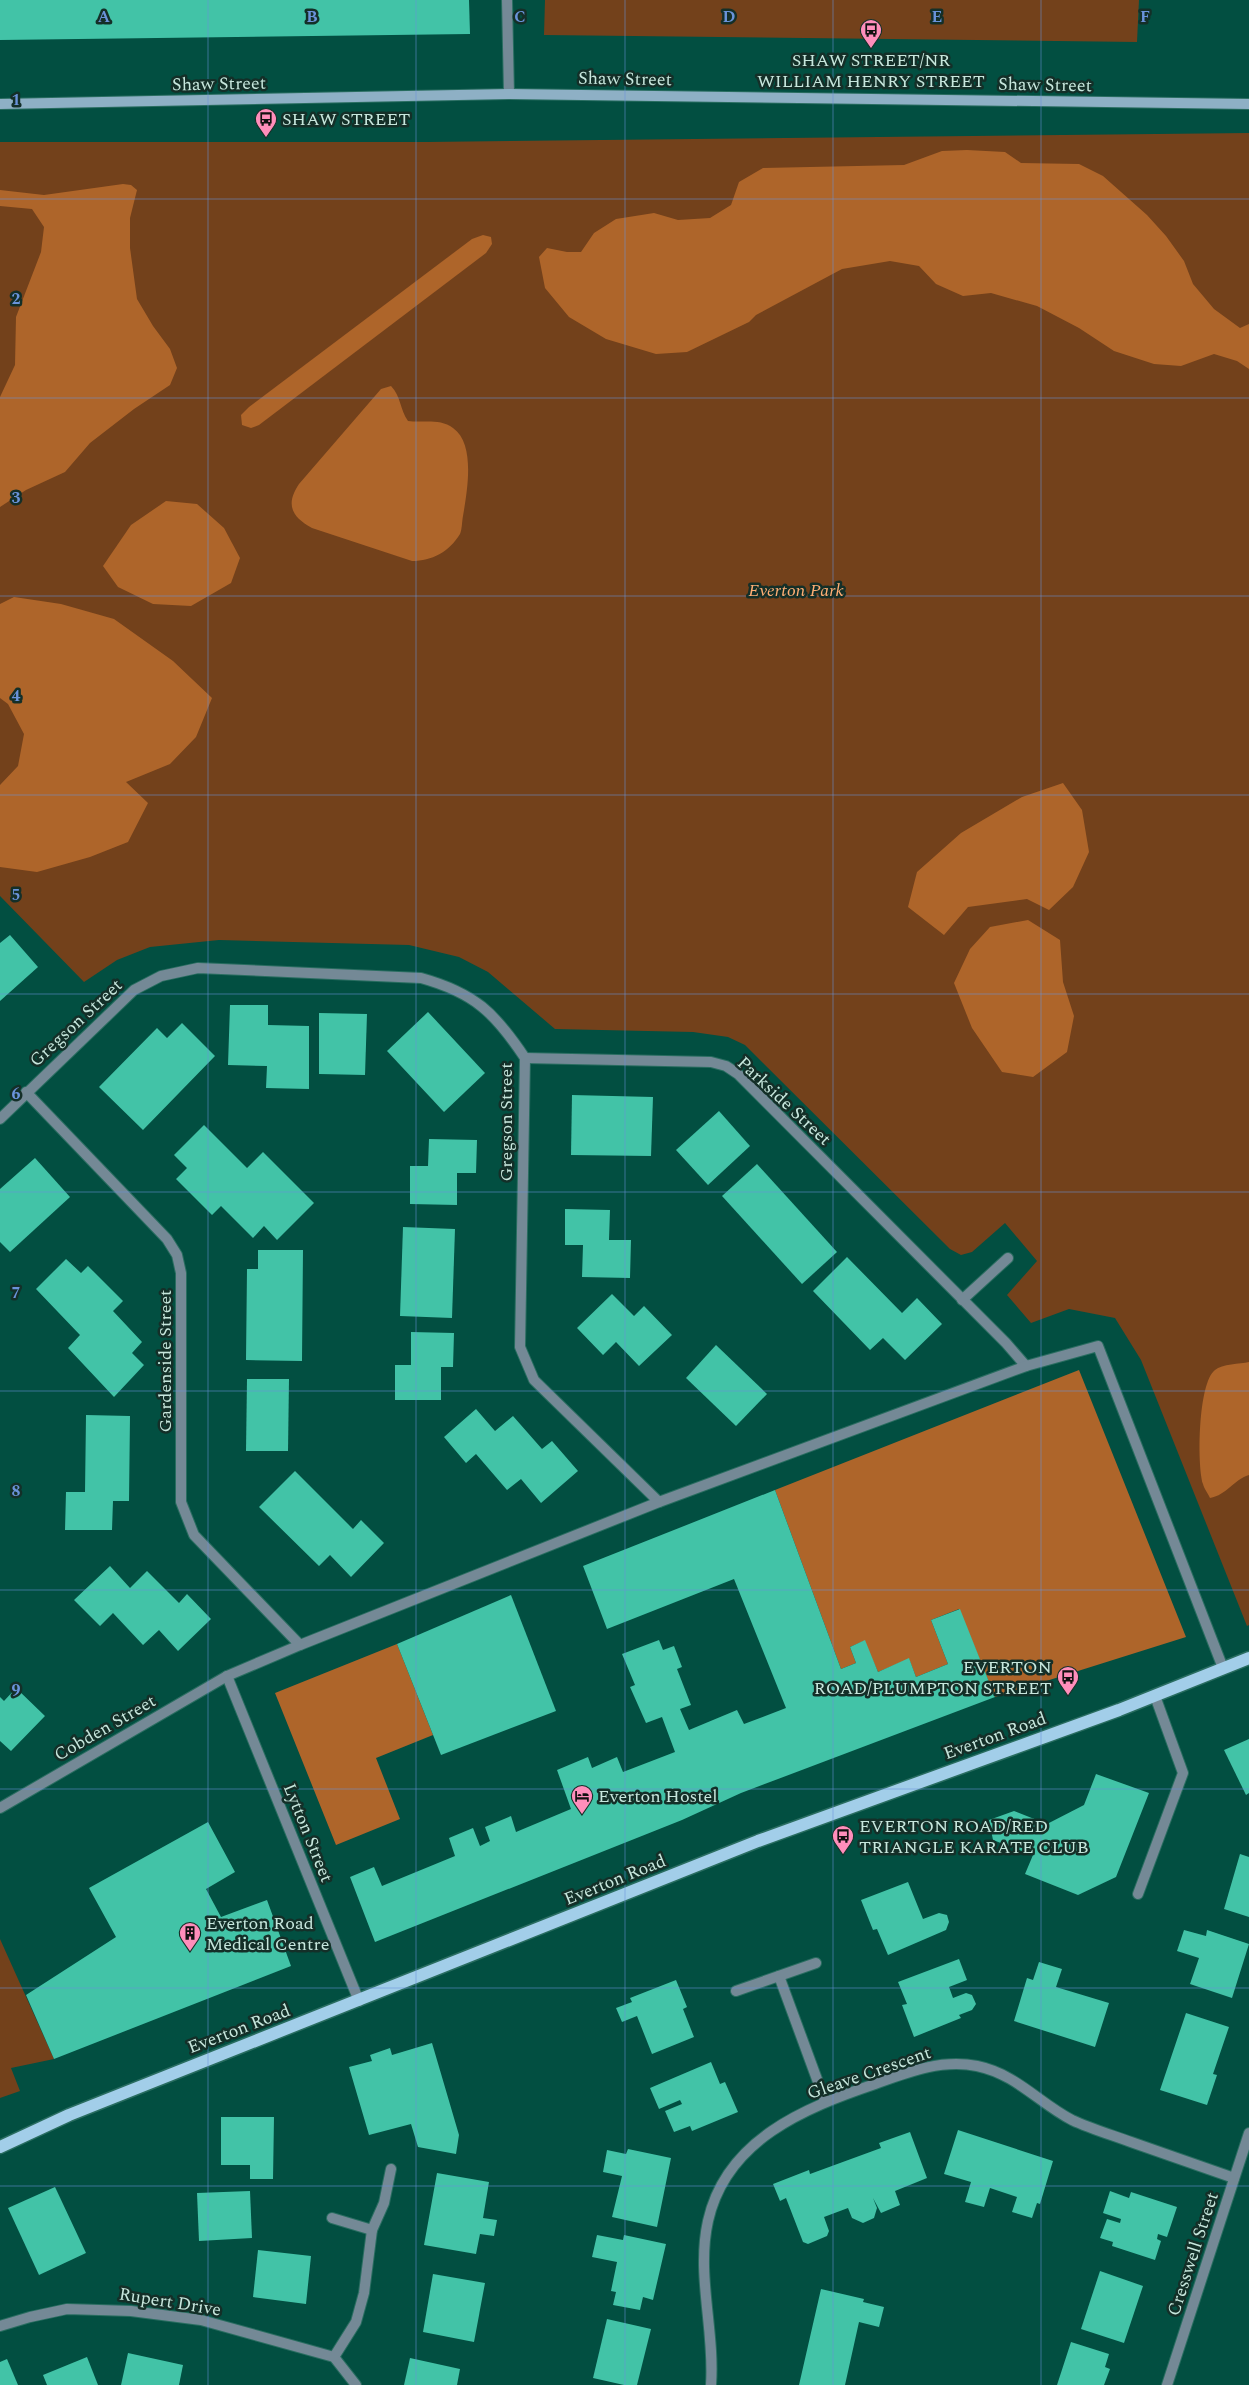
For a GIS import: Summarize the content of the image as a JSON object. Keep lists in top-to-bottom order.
{
  "streets": {
    "main road": ["Everton Road"],
    "street": [
      "Shaw Street",
      "Gregson Street",
      "Parkside Street",
      "Gardenside Street",
      "Cobden Street",
      "Lytton Street",
      "Gleave Crescent",
      "Cresswell Street",
      "Rupert Drive"
    ]
  },
  "crossings": [
    ["Gregson Street", "Parkside Street"],
    ["Gregson Street", "Gardenside Street"],
    ["Gregson Street", "Cobden Street"],
    ["Parkside Street", "Cobden Street"],
    ["Gardenside Street", "Cobden Street"],
    ["Cobden Street", "Everton Road"],
    ["Cobden Street", "Lytton Street"],
    ["Everton Road", "Lytton Street"],
    ["Gleave Crescent", "Cresswell Street"]
  ],
  "parks": ["Everton Park"],
  "places": {
    "bus stop": [
      "SHAW STREET/NR WILLIAM HENRY STREET",
      "SHAW STREET",
      "EVERTON ROAD/PLUMPTON STREET",
      "EVERTON ROAD/RED TRIANGLE KARATE CLUB"
    ],
    "hotel": ["Everton Hostel"],
    "building": ["Everton Road Medical Centre"]
  },
  "grid": {
    "columns": [
      "A",
      "B",
      "C",
      "D",
      "E",
      "F"
    ],
    "rows": [
      "1",
      "2",
      "3",
      "4",
      "5",
      "6",
      "7",
      "8",
      "9"
    ]
  }
}
